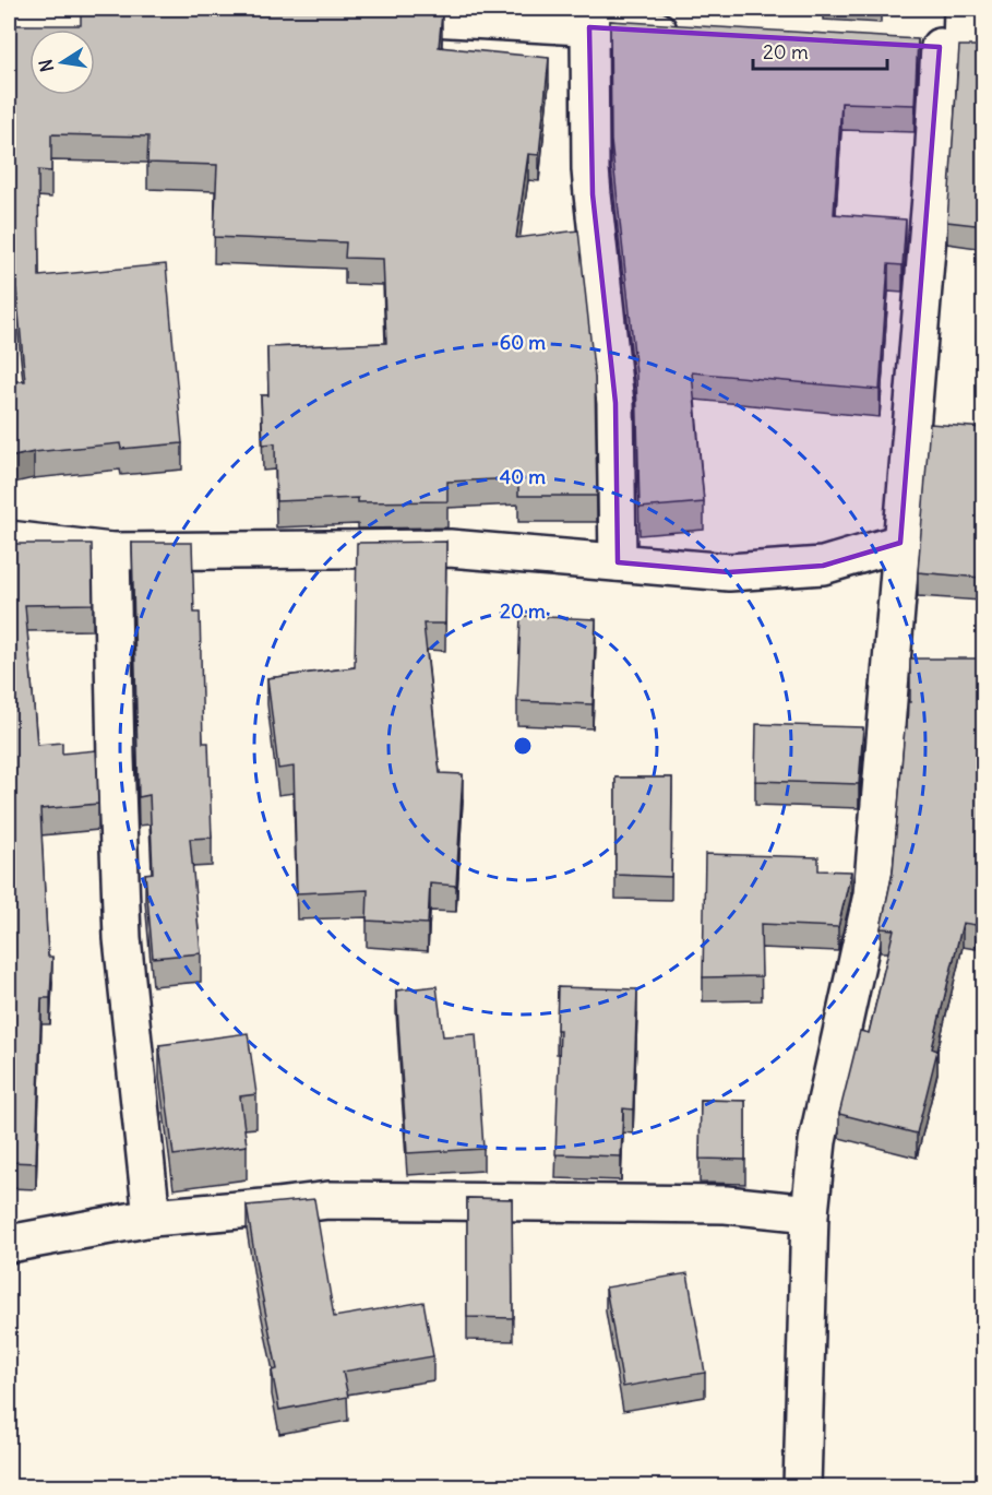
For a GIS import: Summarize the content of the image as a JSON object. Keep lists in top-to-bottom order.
{
  "scale_bar": "20 m",
  "north": "left",
  "rings": ["60 m", "40 m", "20 m"]
}
